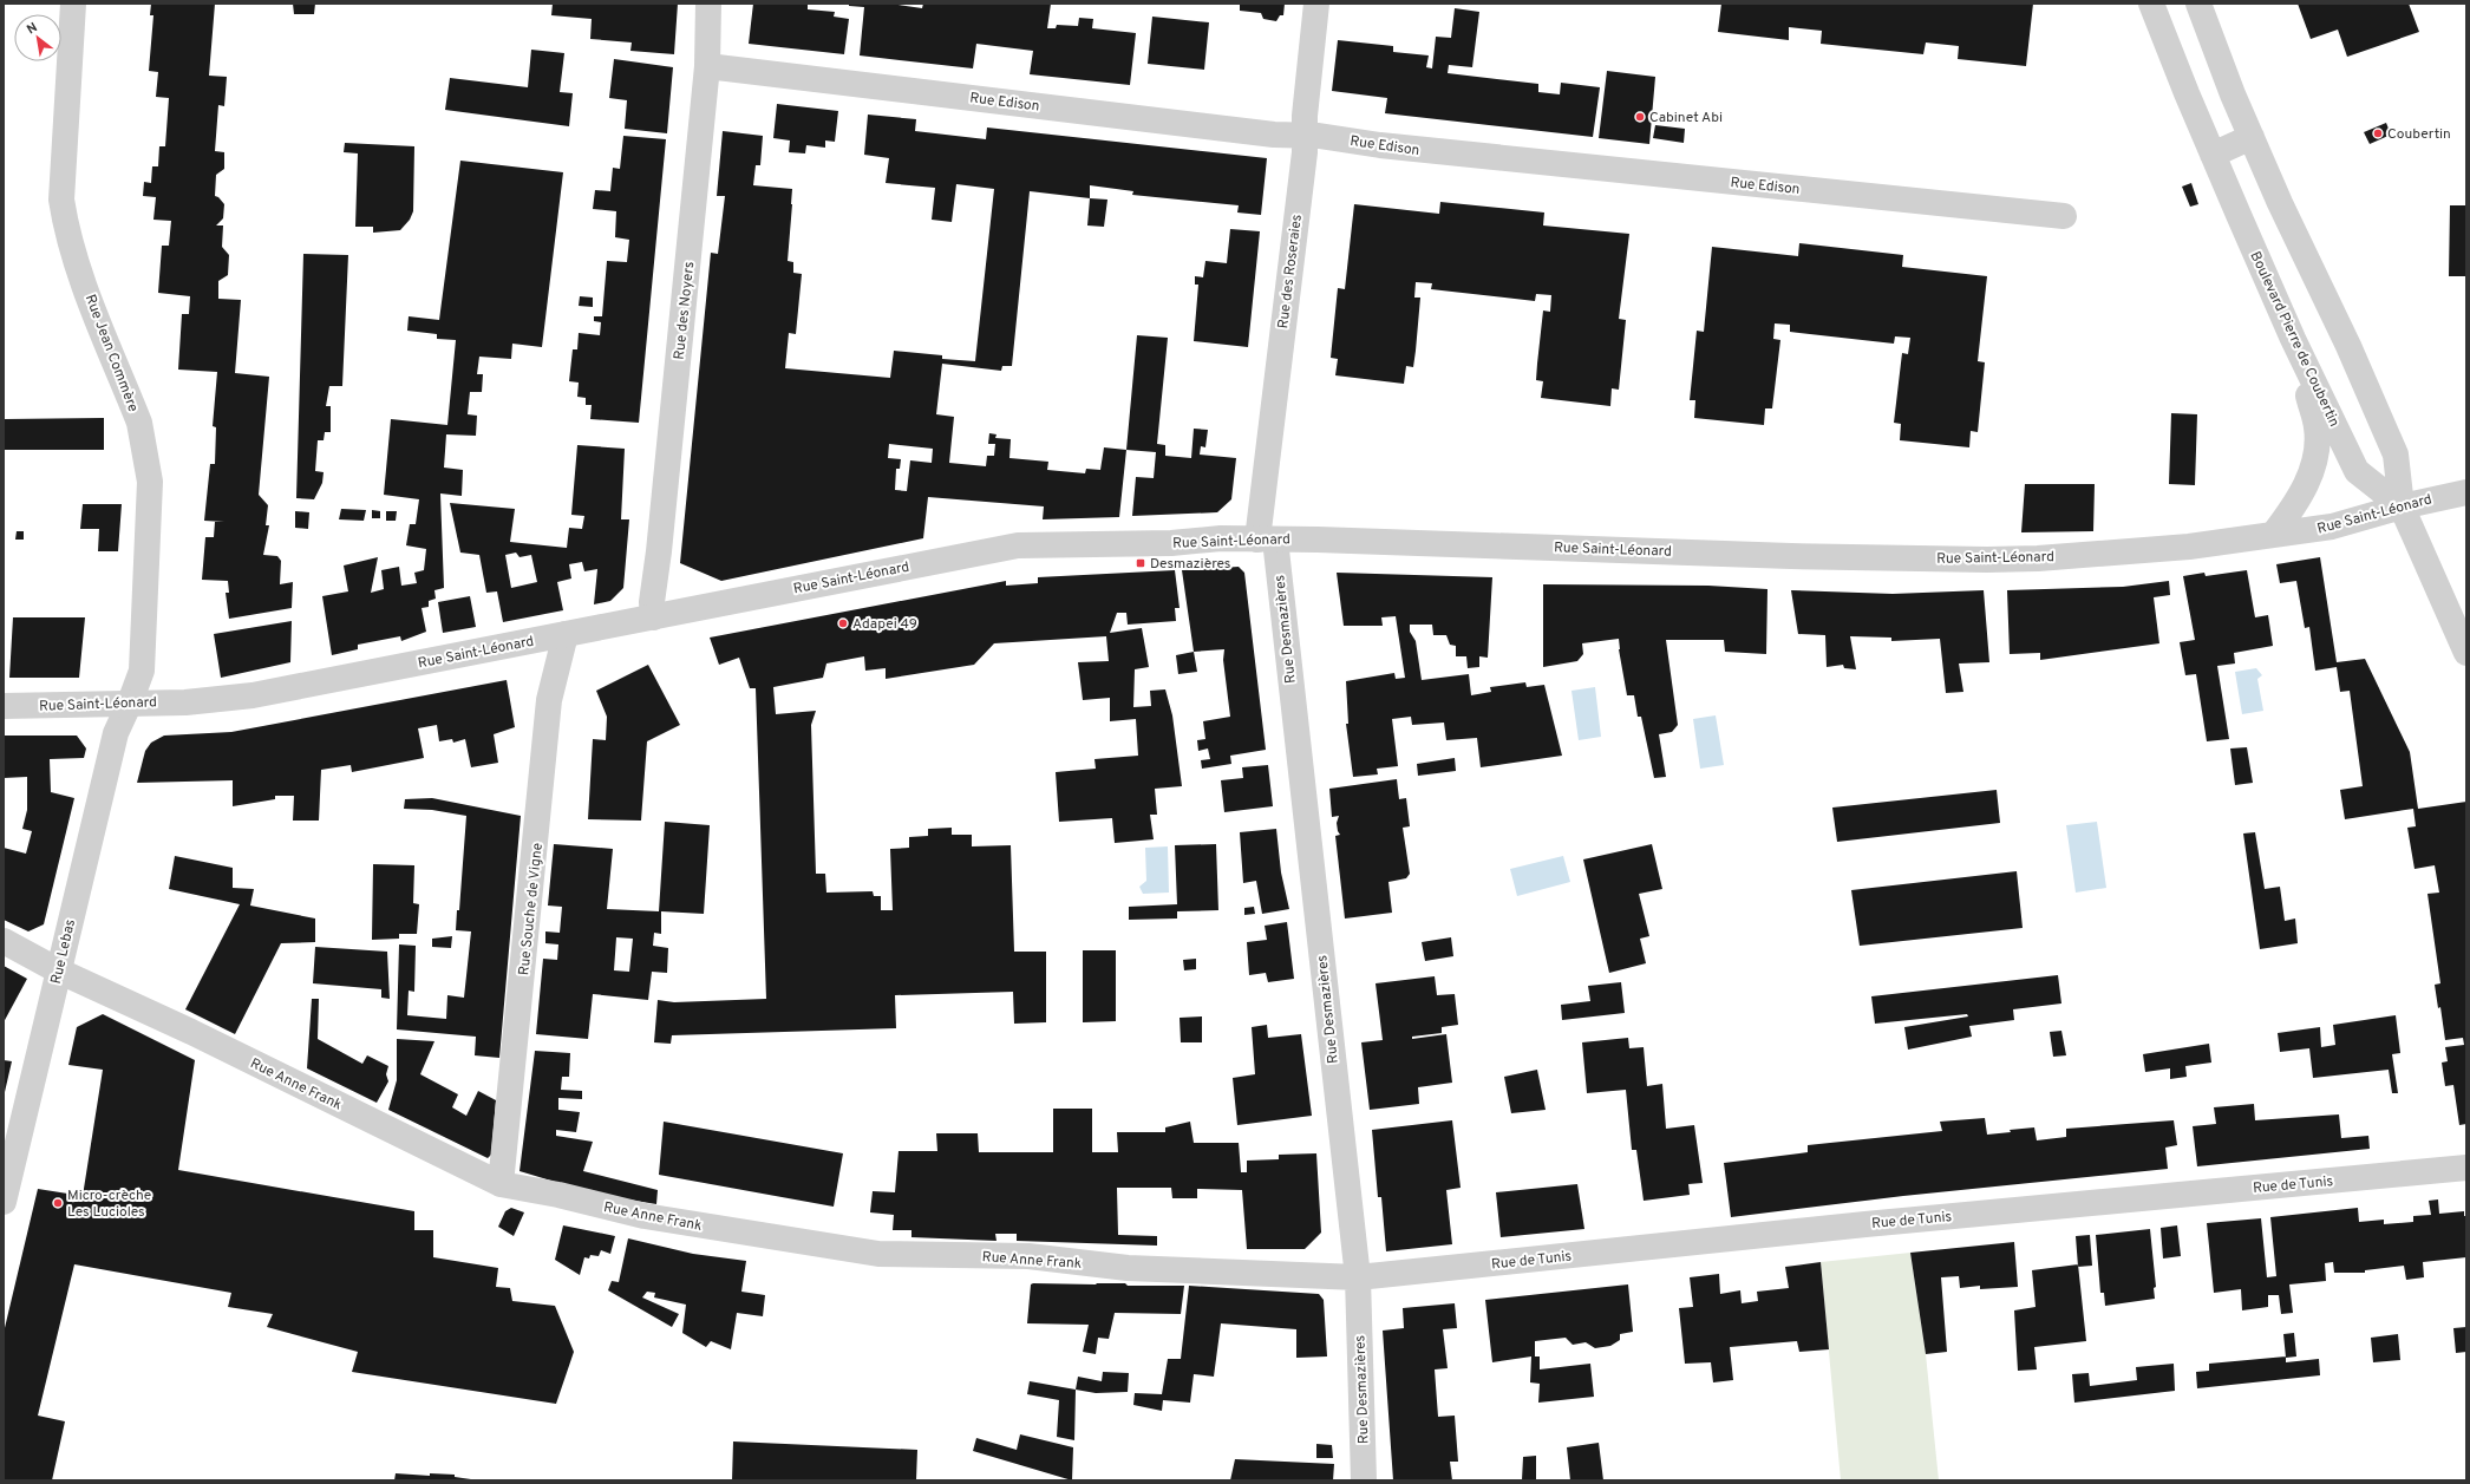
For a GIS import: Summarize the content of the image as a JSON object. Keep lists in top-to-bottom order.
{
  "streets": {
    "street": [
      "Rue Edison",
      "Rue des Roseraies",
      "Rue des Noyers",
      "Boulevard Pierre de Coubertin",
      "Rue Jean Commère",
      "Rue Saint-Léonard",
      "Rue Desmazières",
      "Rue Souche de Vigne",
      "Rue Lebas",
      "Rue Anne Frank",
      "Rue de Tunis"
    ]
  },
  "crossings": [
    ["Rue Edison", "Rue des Roseraies"],
    ["Rue Edison", "Rue des Noyers"],
    ["Rue des Roseraies", "Rue Saint-Léonard"],
    ["Rue des Roseraies", "Rue Desmazières"],
    ["Rue des Noyers", "Rue Saint-Léonard"],
    ["Boulevard Pierre de Coubertin", "Rue Saint-Léonard"],
    ["Rue Jean Commère", "Rue Saint-Léonard"],
    ["Rue Jean Commère", "Rue Lebas"],
    ["Rue Saint-Léonard", "Rue Desmazières"],
    ["Rue Saint-Léonard", "Rue Souche de Vigne"],
    ["Rue Saint-Léonard", "Rue Lebas"],
    ["Rue Desmazières", "Rue Anne Frank"],
    ["Rue Desmazières", "Rue de Tunis"],
    ["Rue Souche de Vigne", "Rue Anne Frank"],
    ["Rue Lebas", "Rue Anne Frank"],
    ["Rue Anne Frank", "Rue de Tunis"]
  ],
  "places": {
    "other": [
      "Cabinet Abi",
      "Coubertin",
      "Adapei 49",
      "Micro-crèche Les Lucioles"
    ],
    "transit": ["Desmazières"]
  },
  "north": "top left"
}
